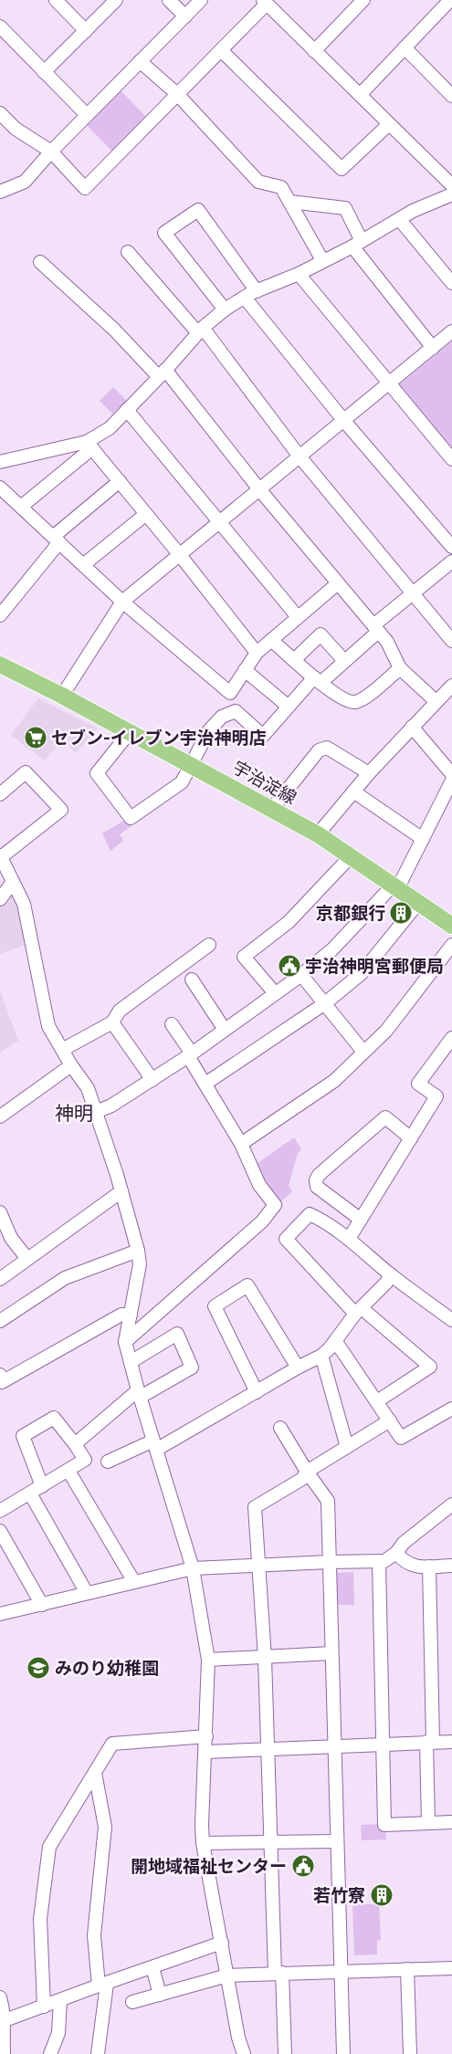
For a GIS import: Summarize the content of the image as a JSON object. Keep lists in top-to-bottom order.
{
  "streets": {
    "main road": ["宇治淀線"]
  },
  "districts": ["神明"],
  "places": {
    "supermarket": ["セブン-イレブン宇治神明店"],
    "building": ["京都銀行", "若竹寮"],
    "public building": ["宇治神明宮郵便局", "開地域福祉センター"],
    "school or university": ["みのり幼稚園"]
  }
}
